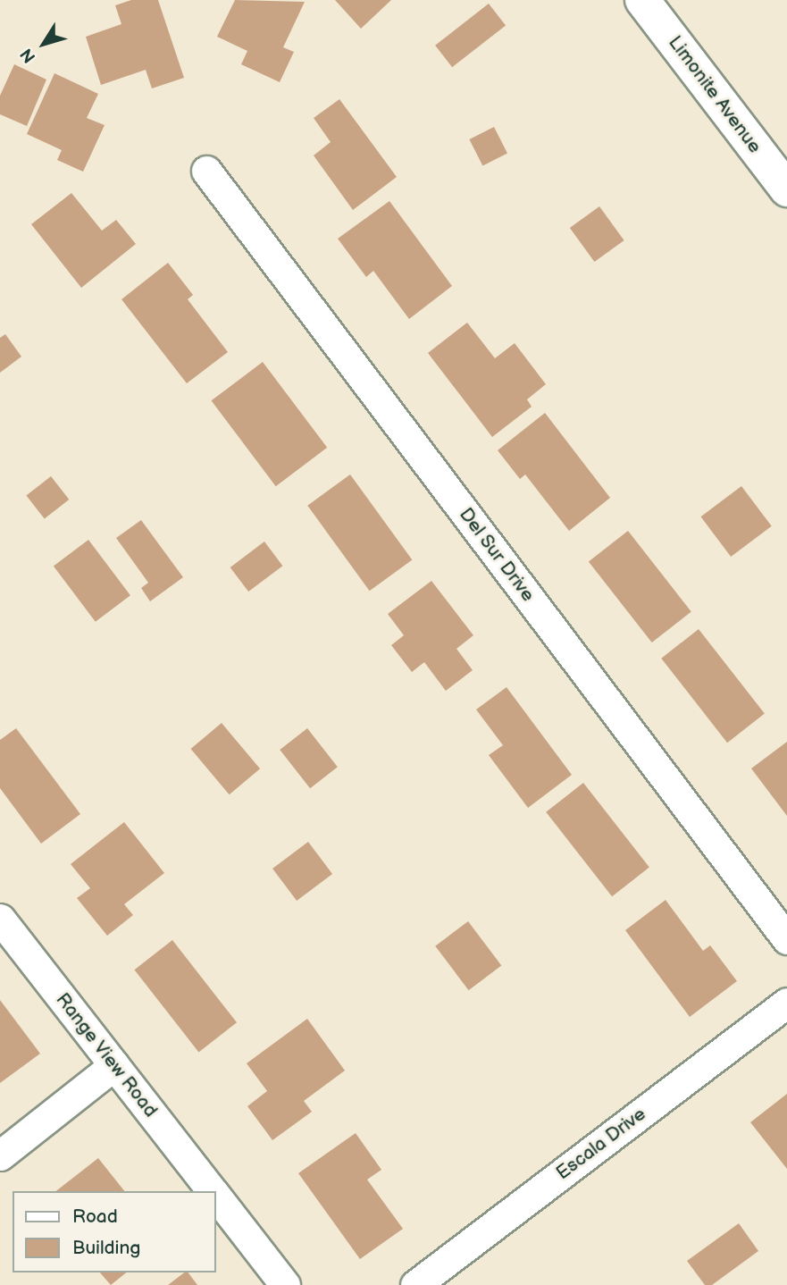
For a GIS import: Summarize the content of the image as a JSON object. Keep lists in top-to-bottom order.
{
  "streets": {
    "main road": ["Limonite Avenue"],
    "street": ["Del Sur Drive", "Range View Road", "Escala Drive"]
  },
  "legend": ["Road", "Building"],
  "north": "bottom left"
}
